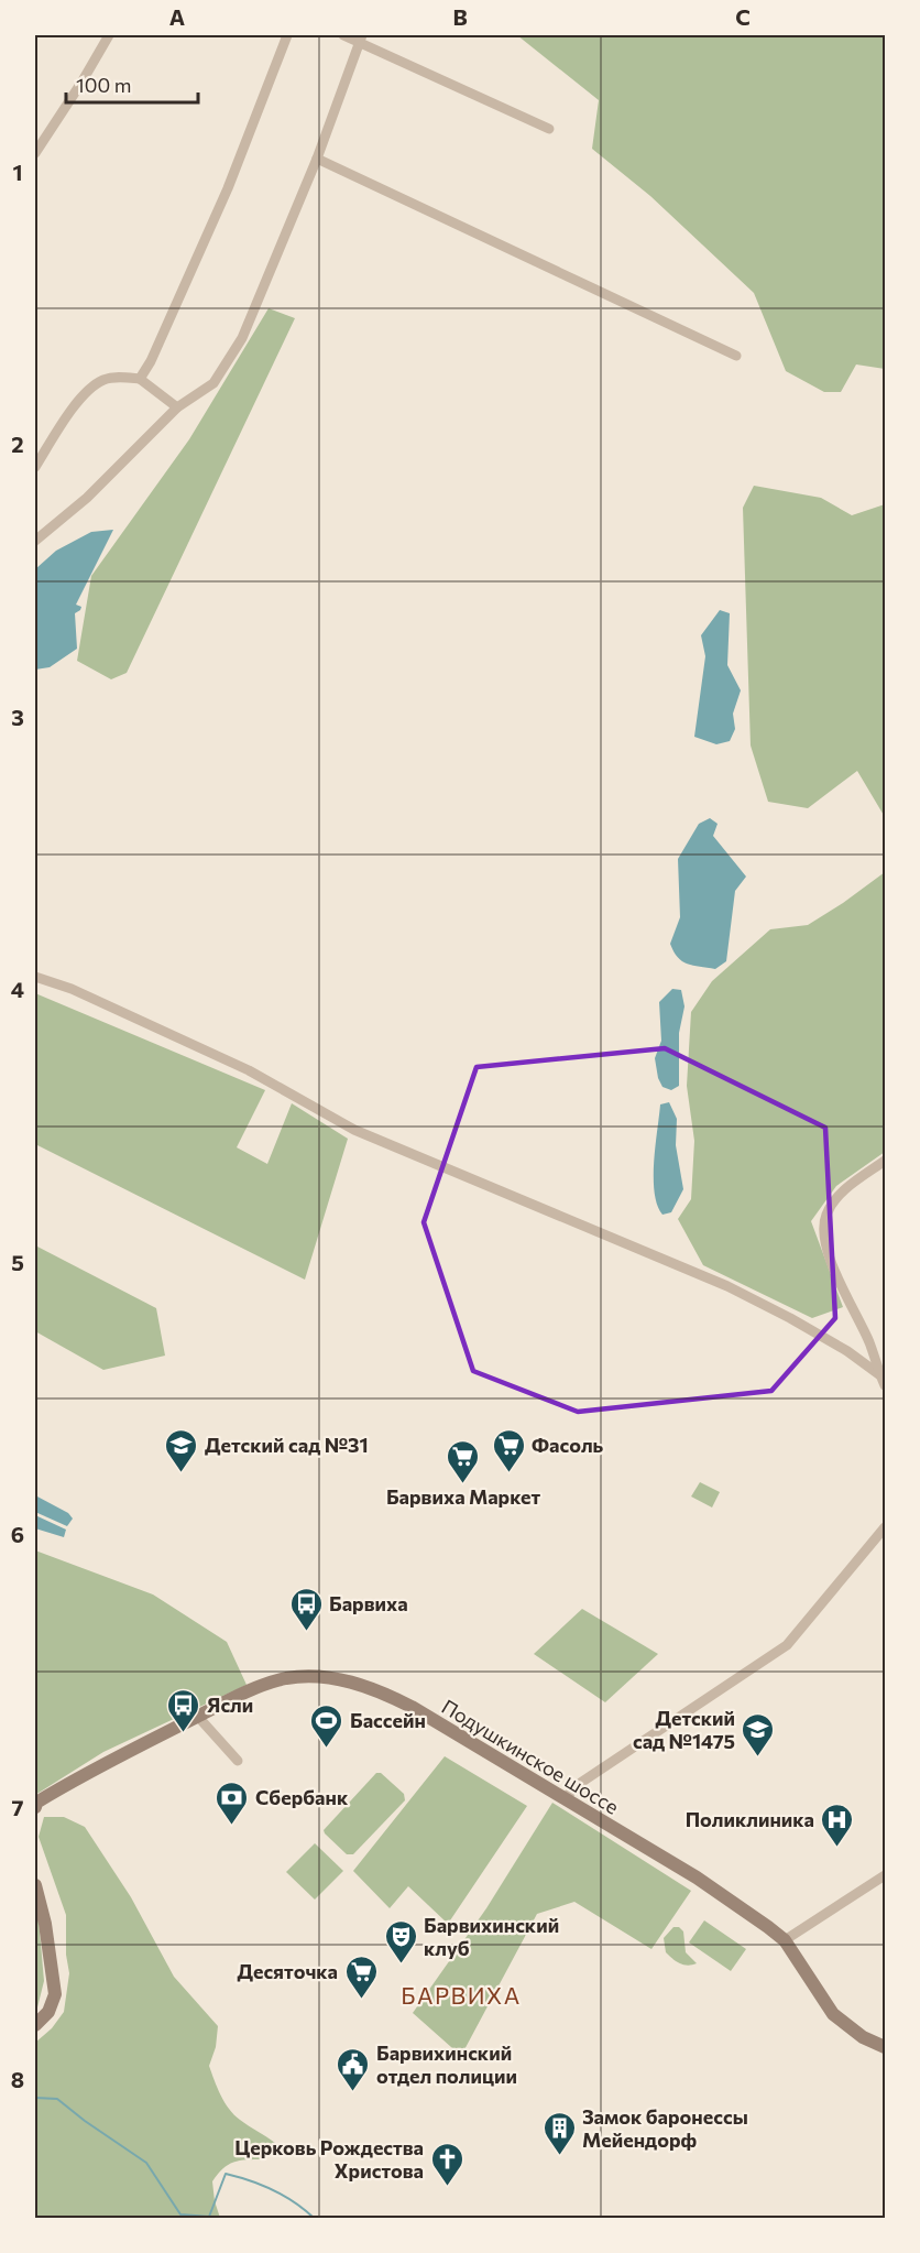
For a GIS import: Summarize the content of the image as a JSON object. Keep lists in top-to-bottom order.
{
  "streets": {
    "main road": ["Подушкинское шоссе"]
  },
  "districts": ["БАРВИХА"],
  "places": {
    "school or university": ["Детский сад №31", "Детский сад №1475"],
    "supermarket": ["Фасоль", "Барвиха Маркет", "Десяточка"],
    "bus stop": ["Барвиха", "Ясли"],
    "sports": ["Бассейн"],
    "bank": ["Сбербанк"],
    "hospital": ["Поликлиника"],
    "theatre": ["Барвихинский клуб"],
    "public building": ["Барвихинский отдел полиции"],
    "building": ["Замок баронессы Мейендорф"],
    "church": ["Церковь Рождества Христова"]
  },
  "scale_bar": "100 m",
  "grid": {
    "columns": ["A", "B", "C"],
    "rows": [
      "1",
      "2",
      "3",
      "4",
      "5",
      "6",
      "7",
      "8"
    ]
  }
}
